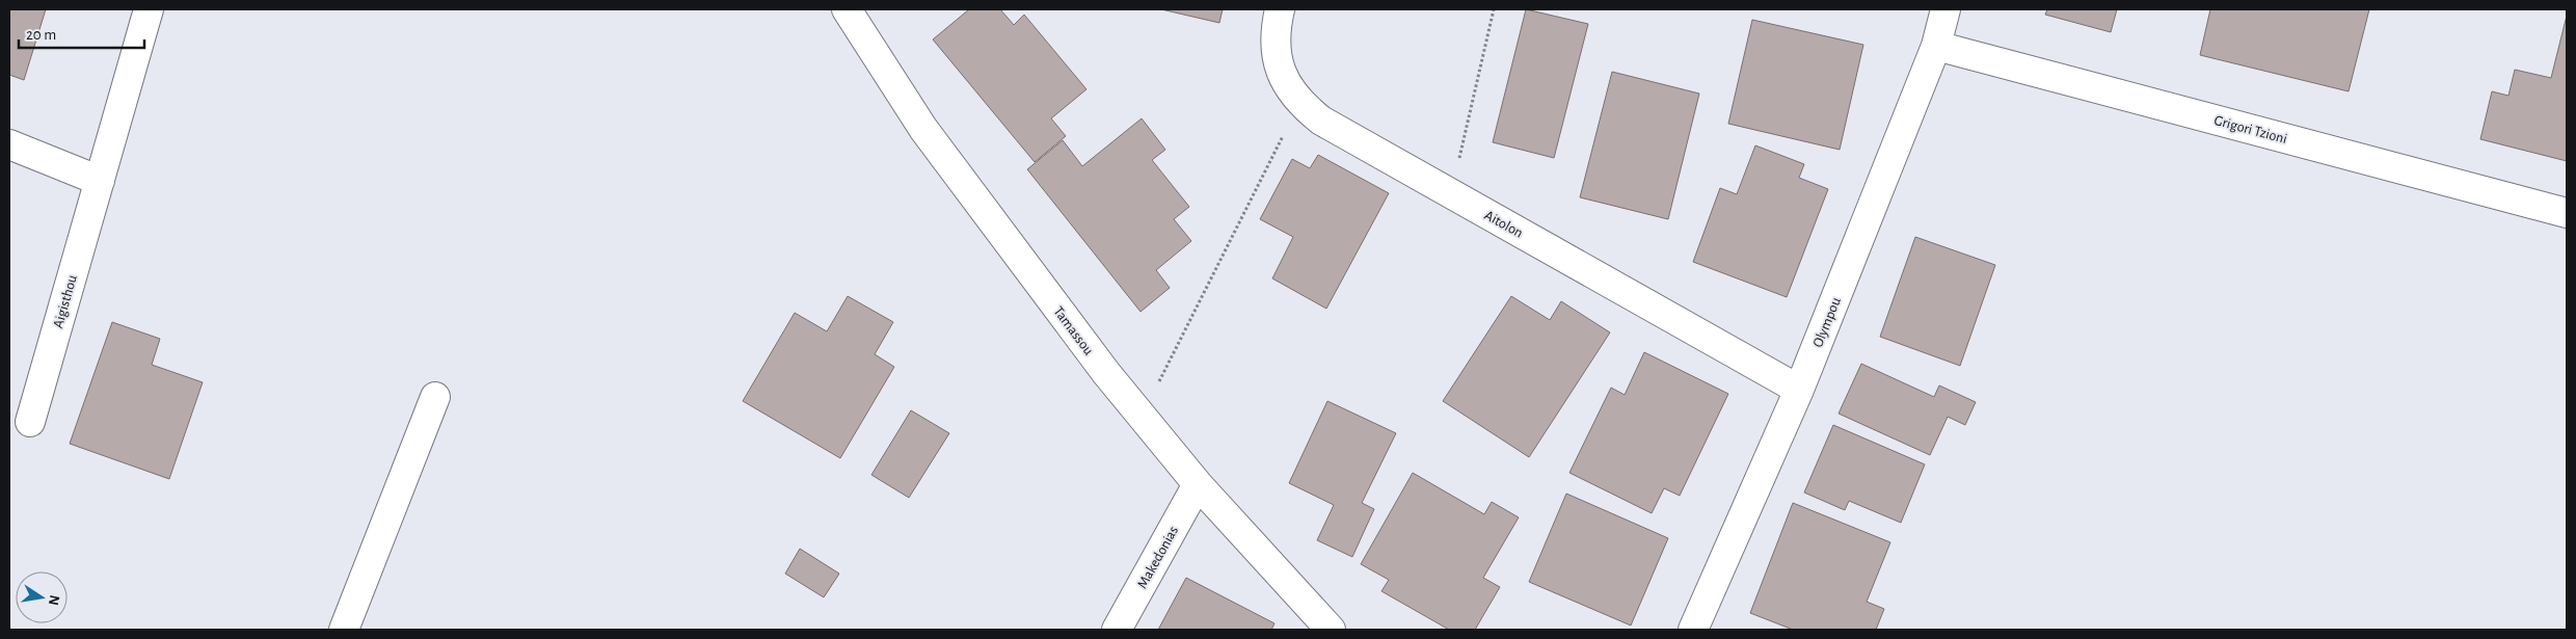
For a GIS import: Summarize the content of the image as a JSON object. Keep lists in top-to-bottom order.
{
  "streets": {
    "street": [
      "Grigori Tzioni",
      "Aitolon",
      "Aigisthou",
      "Olympou",
      "Tamassou",
      "Makedonias"
    ]
  },
  "crossings": [
    ["Grigori Tzioni", "Olympou"],
    ["Aitolon", "Olympou"],
    ["Tamassou", "Makedonias"]
  ],
  "scale_bar": "20 m",
  "north": "right"
}
